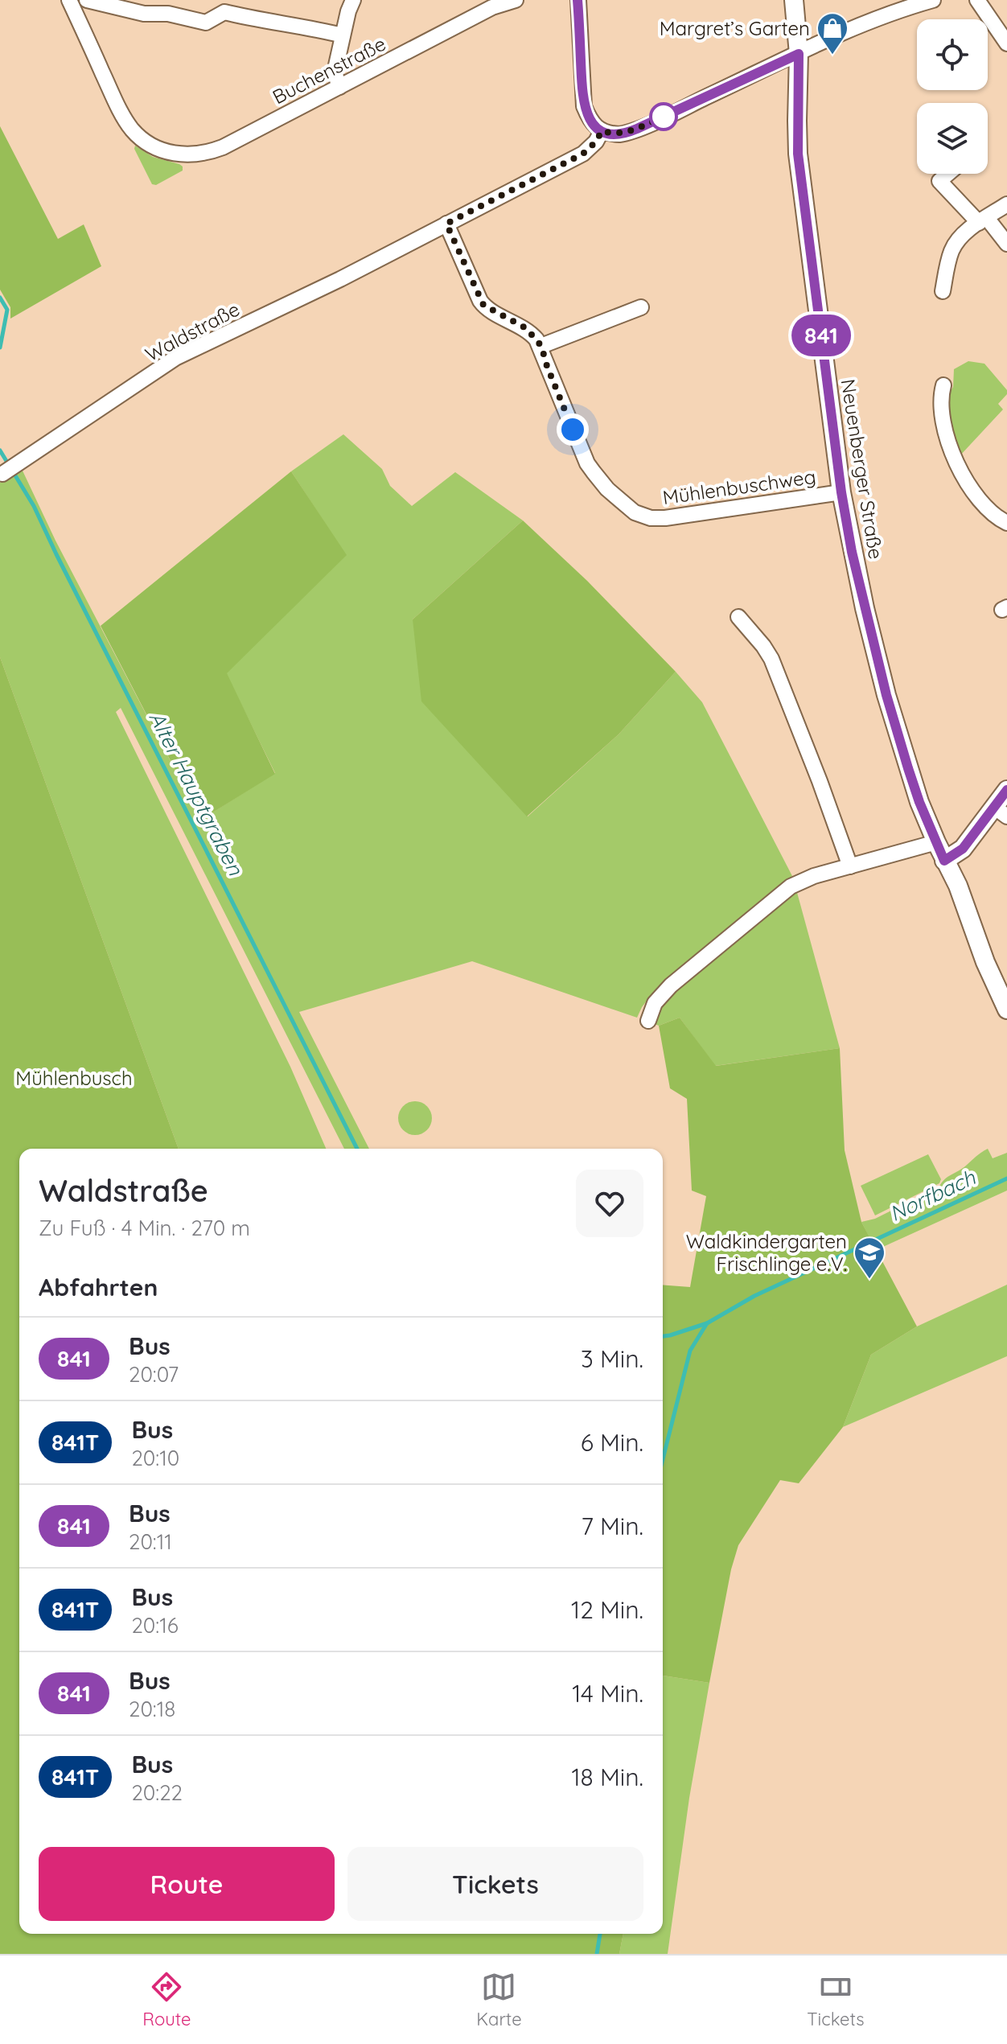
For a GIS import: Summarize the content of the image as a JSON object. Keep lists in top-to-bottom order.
{
  "streets": {
    "street": [
      "Buchenstraße",
      "Waldstraße",
      "Neuenberger Straße",
      "Mühlenbuschweg"
    ]
  },
  "crossings": [
    ["Neuenberger Straße", "Mühlenbuschweg"]
  ],
  "water": ["Alter Hauptgraben", "Norfbach"],
  "parks": ["Mühlenbusch"],
  "places": {
    "shop": ["Margret’s Garten"],
    "school or university": ["Waldkindergarten Frischlinge e.V."]
  },
  "lines": ["bus line 841"],
  "page": {
    "on_map": "841",
    "heading": [
      ["Waldstraße", "Zu Fuß · 4 Min. · 270 m"],
      "Abfahrten"
    ],
    "list": [
      {
        "mark": "841",
        "name": "Bus",
        "note": "20:07",
        "value": "3 Min."
      },
      {
        "mark": "841T",
        "name": "Bus",
        "note": "20:10",
        "value": "6 Min."
      },
      {
        "mark": "841",
        "name": "Bus",
        "note": "20:11",
        "value": "7 Min."
      },
      {
        "mark": "841T",
        "name": "Bus",
        "note": "20:16",
        "value": "12 Min."
      },
      {
        "mark": "841",
        "name": "Bus",
        "note": "20:18",
        "value": "14 Min."
      },
      {
        "mark": "841T",
        "name": "Bus",
        "note": "20:22",
        "value": "18 Min."
      }
    ],
    "buttons": ["Route", "Tickets"],
    "tabs": ["Route", "Karte", "Tickets"]
  }
}
